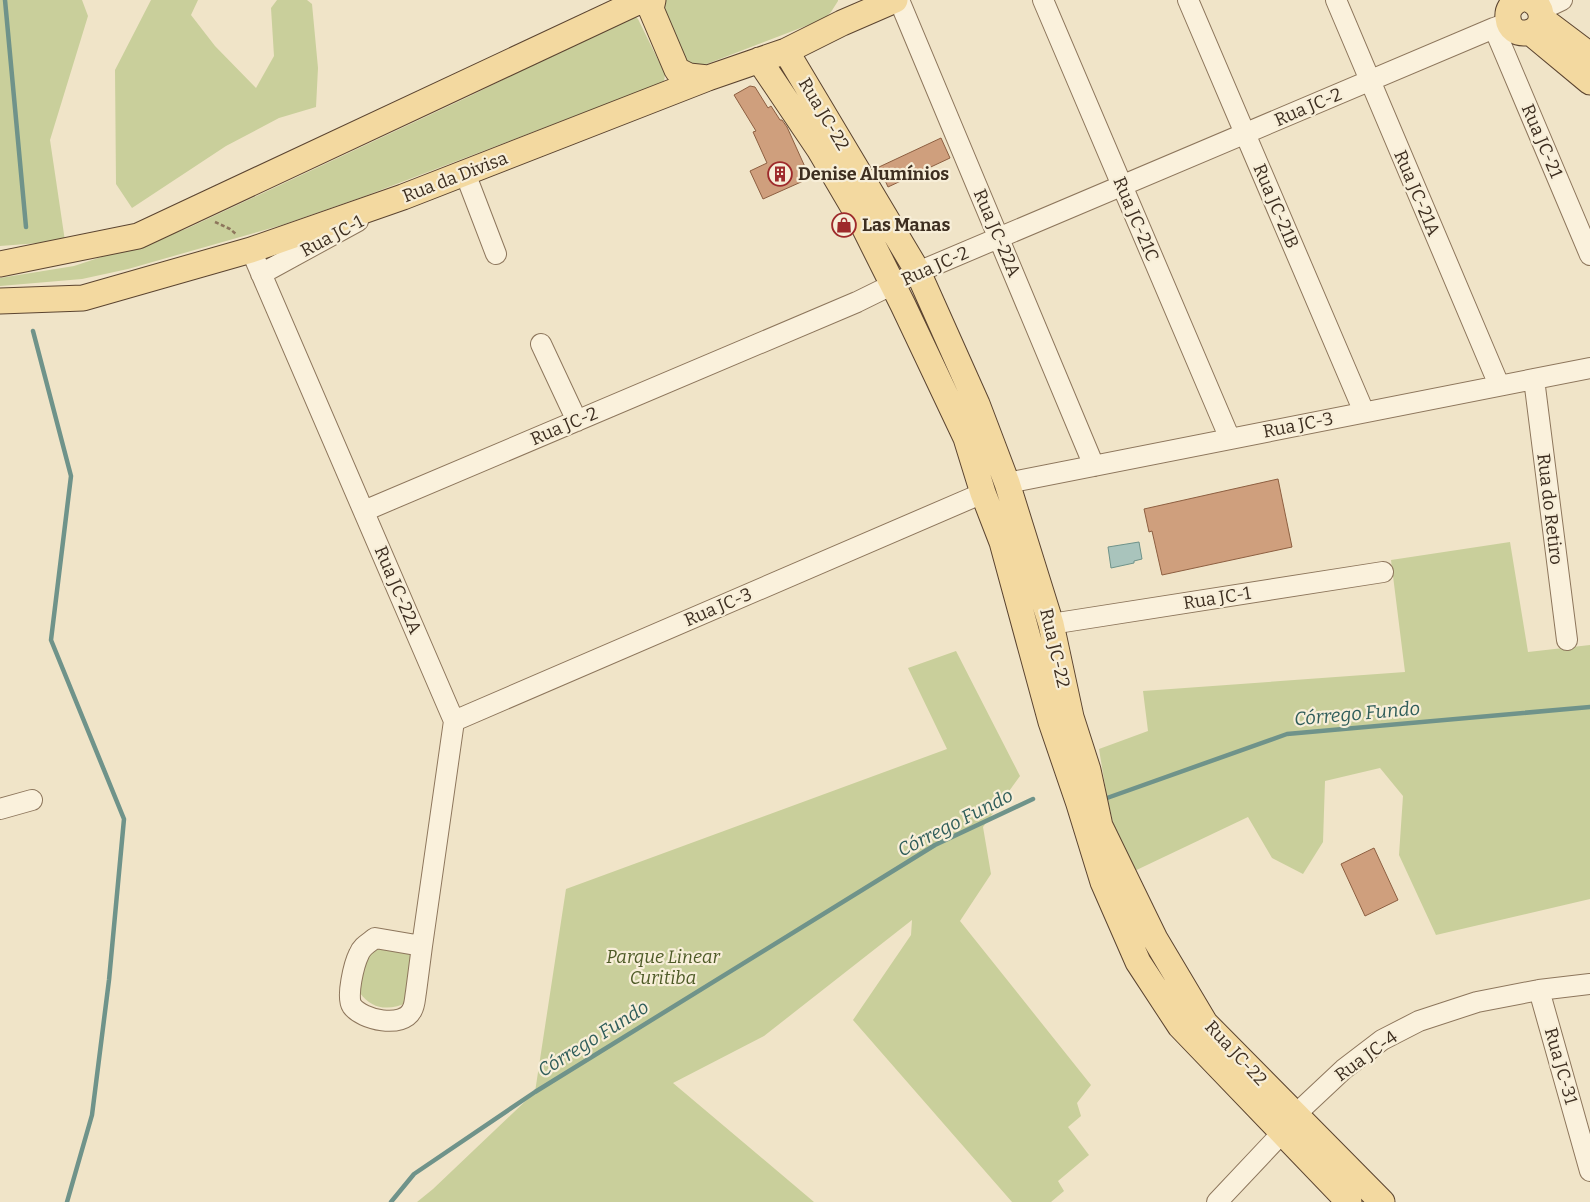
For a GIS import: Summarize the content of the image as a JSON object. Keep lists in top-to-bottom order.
{
  "streets": {
    "main road": ["Rua JC-22", "Rua da Divisa"],
    "street": [
      "Rua JC-2",
      "Rua JC-21",
      "Rua JC-21A",
      "Rua JC-21B",
      "Rua JC-21C",
      "Rua JC-22A",
      "Rua JC-1",
      "Rua JC-3",
      "Rua do Retiro",
      "Rua JC-4",
      "Rua JC-31"
    ]
  },
  "crossings": [
    ["Rua JC-2", "Rua JC-22"],
    ["Rua JC-2", "Rua JC-21"],
    ["Rua JC-2", "Rua JC-21A"],
    ["Rua JC-2", "Rua JC-21B"],
    ["Rua JC-2", "Rua JC-21C"],
    ["Rua JC-2", "Rua JC-22A"],
    ["Rua JC-22", "Rua da Divisa"],
    ["Rua JC-22", "Rua JC-1"],
    ["Rua JC-22", "Rua JC-3"],
    ["Rua JC-22", "Rua JC-4"],
    ["Rua da Divisa", "Rua JC-22A"],
    ["Rua da Divisa", "Rua JC-1"],
    ["Rua JC-21A", "Rua JC-3"],
    ["Rua JC-21B", "Rua JC-3"],
    ["Rua JC-21C", "Rua JC-3"],
    ["Rua JC-22A", "Rua JC-1"],
    ["Rua JC-22A", "Rua JC-3"],
    ["Rua JC-3", "Rua do Retiro"],
    ["Rua JC-4", "Rua JC-31"]
  ],
  "water": ["Córrego Fundo"],
  "parks": ["Parque Linear Curitiba"],
  "places": {
    "building": ["Denise Alumínios"],
    "shop": ["Las Manas"]
  }
}
